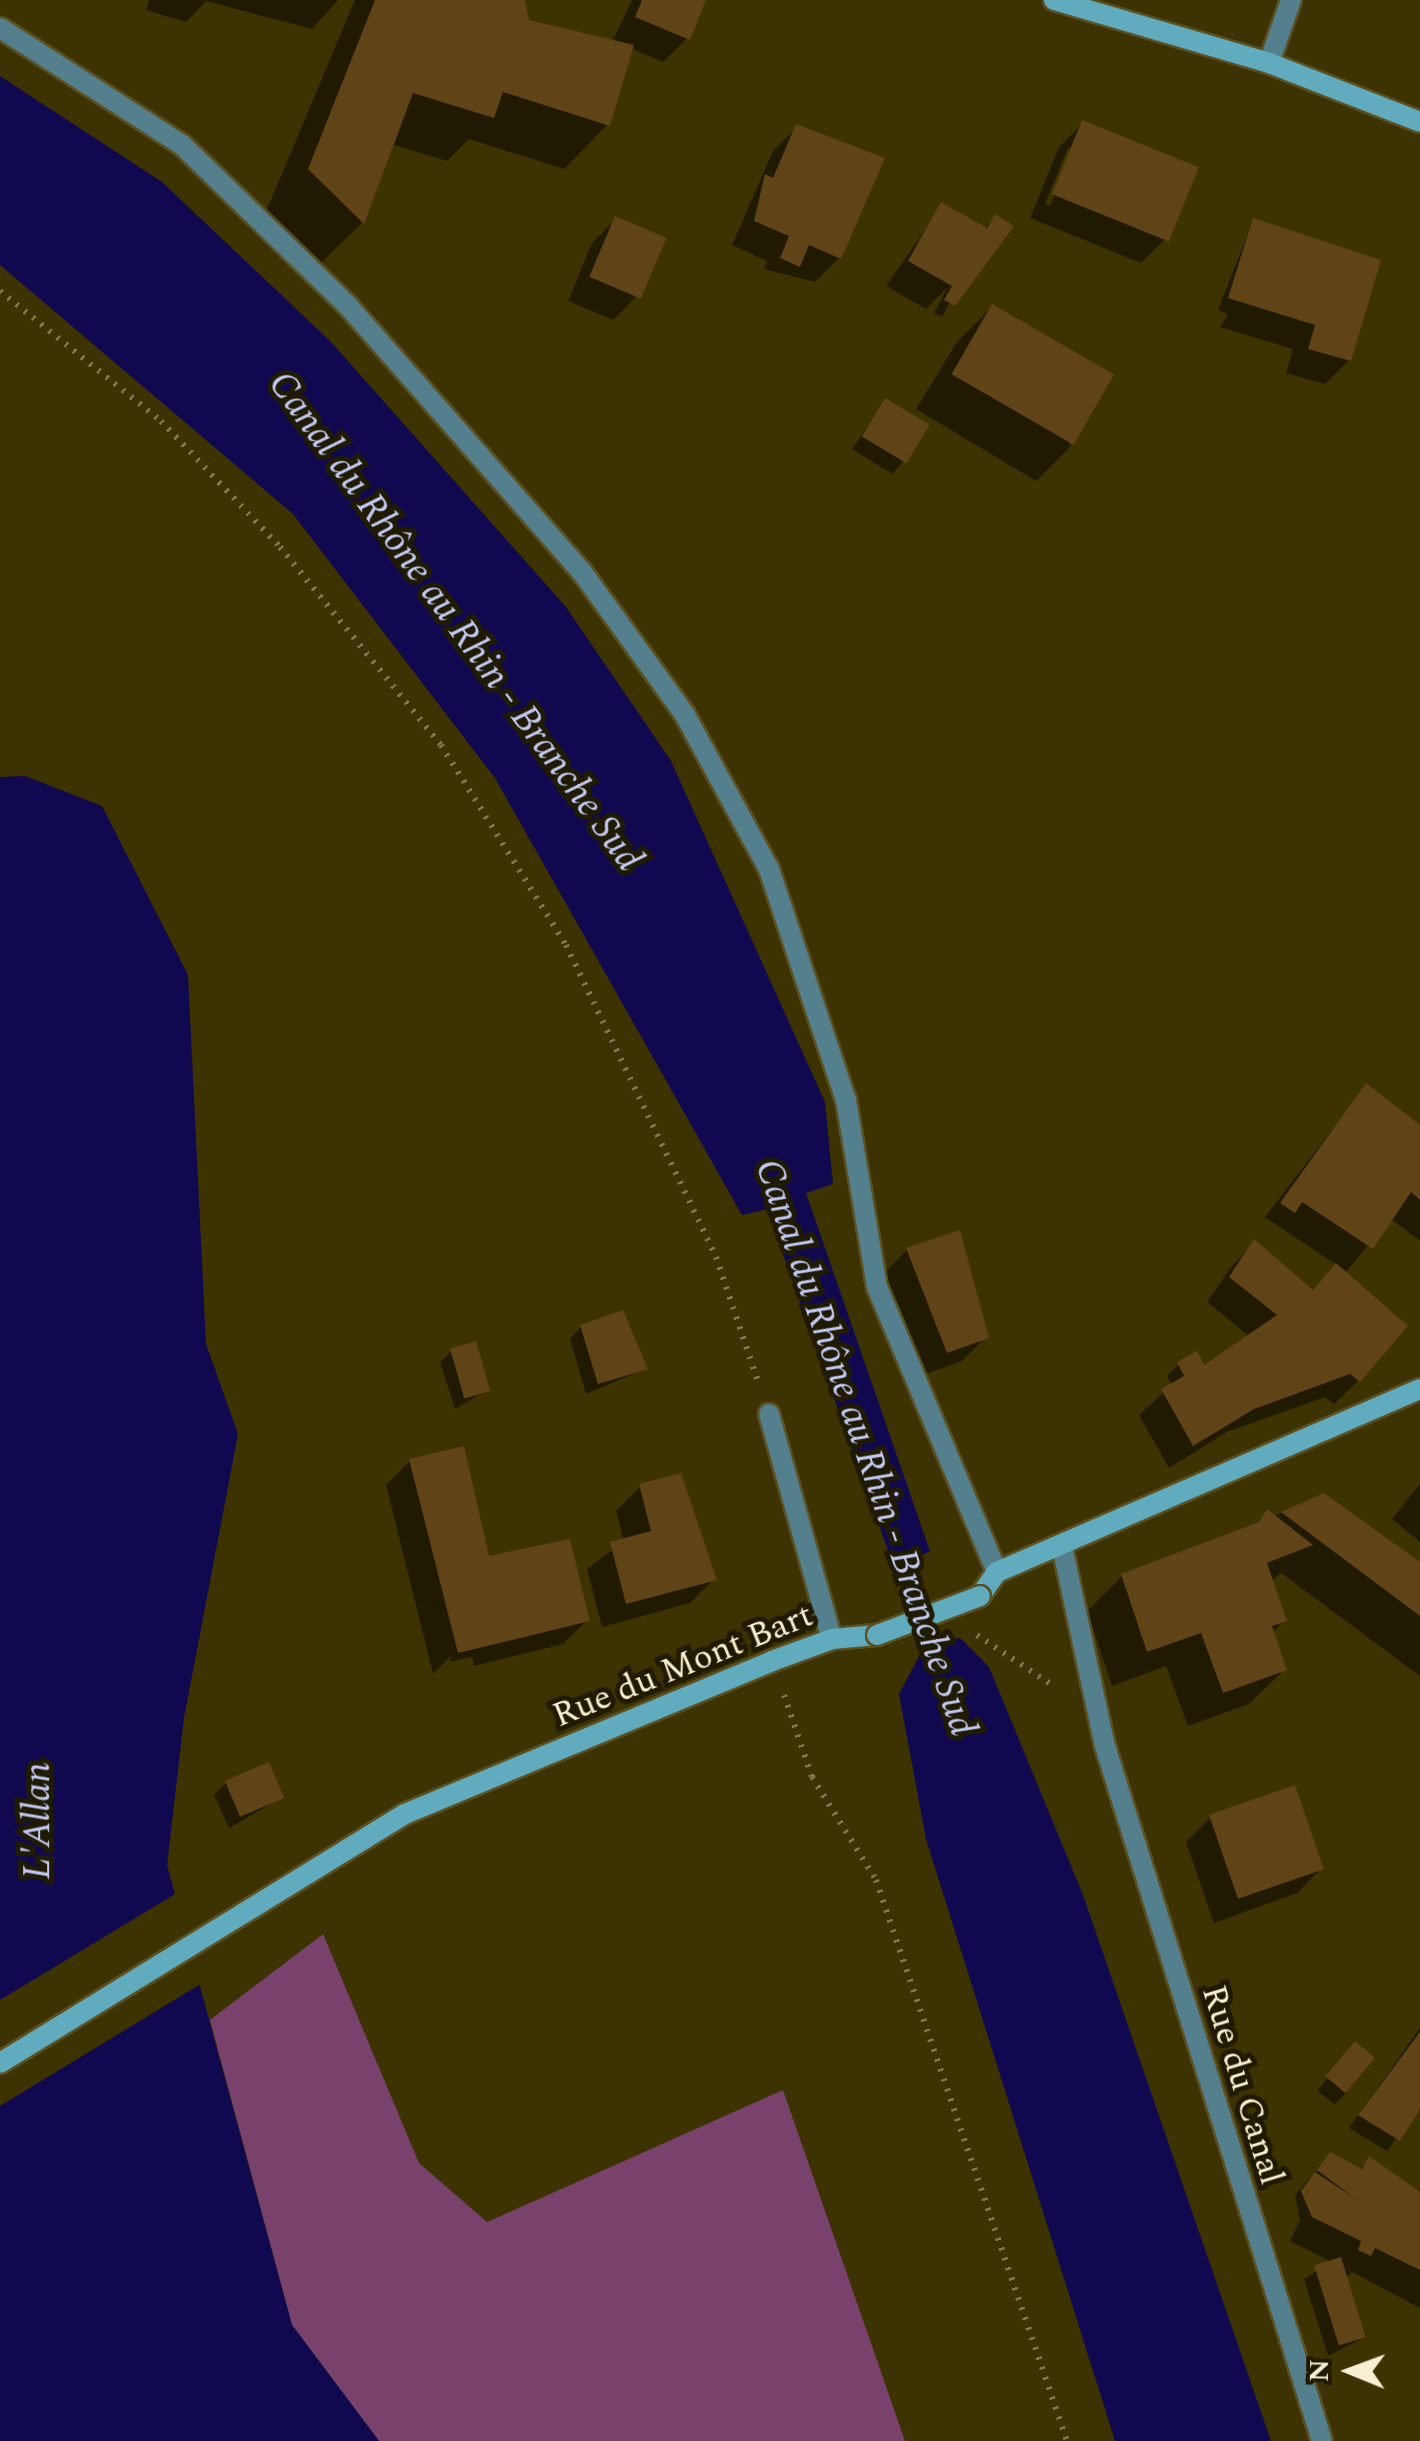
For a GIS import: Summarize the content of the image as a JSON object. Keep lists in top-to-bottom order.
{
  "streets": {
    "main road": ["Rue du Mont Bart"],
    "street": ["Rue du Canal"]
  },
  "water": ["Canal du Rhône au Rhin - Branche Sud", "L'Allan"],
  "north": "left"
}
